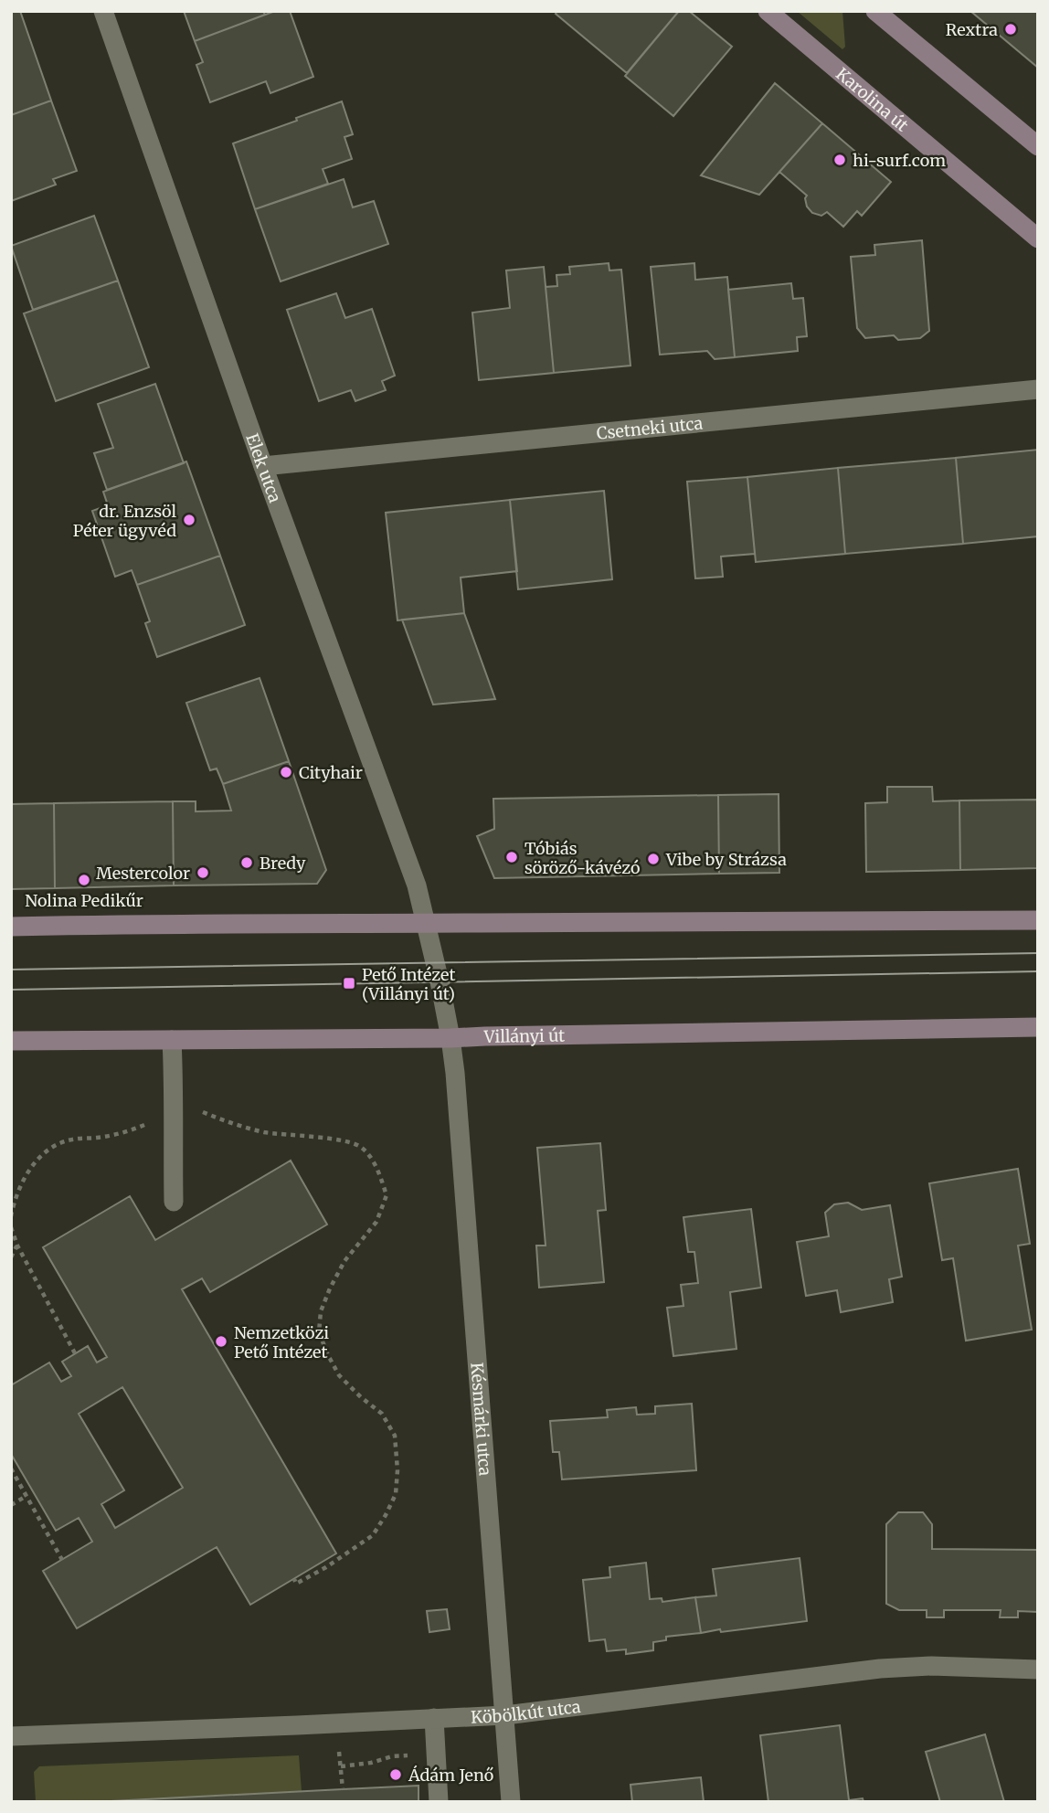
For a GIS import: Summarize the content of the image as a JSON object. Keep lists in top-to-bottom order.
{
  "streets": {
    "street": [
      "Karolina út",
      "Csetneki utca",
      "Elek utca",
      "Villányi út",
      "Késmárki utca",
      "Köbölkút utca"
    ]
  },
  "crossings": [
    ["Csetneki utca", "Elek utca"],
    ["Elek utca", "Villányi út"],
    ["Elek utca", "Késmárki utca"],
    ["Villányi út", "Késmárki utca"],
    ["Késmárki utca", "Köbölkút utca"]
  ],
  "places": {
    "other": [
      "Rextra",
      "hi-surf.com",
      "dr. Enzsöl Péter ügyvéd",
      "Cityhair",
      "Tóbiás söröző-kávézó",
      "Vibe by Strázsa",
      "Bredy",
      "Mestercolor",
      "Nolina Pedikűr",
      "Nemzetközi Pető Intézet",
      "Ádám Jenő"
    ],
    "transit": ["Pető Intézet (Villányi út)"]
  }
}
